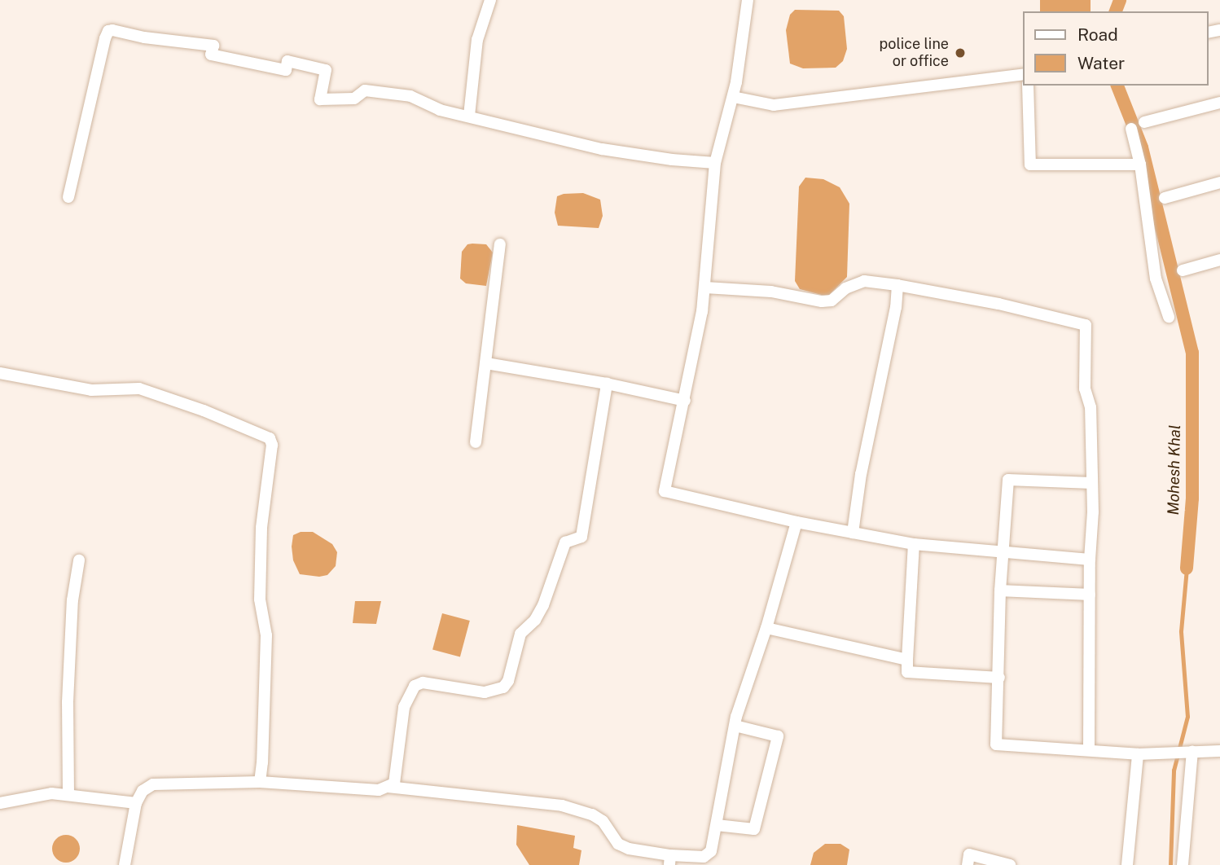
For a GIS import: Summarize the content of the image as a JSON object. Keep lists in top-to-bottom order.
{
  "water": ["Mohesh Khal"],
  "places": ["police line or office"],
  "legend": ["Road", "Water"]
}
